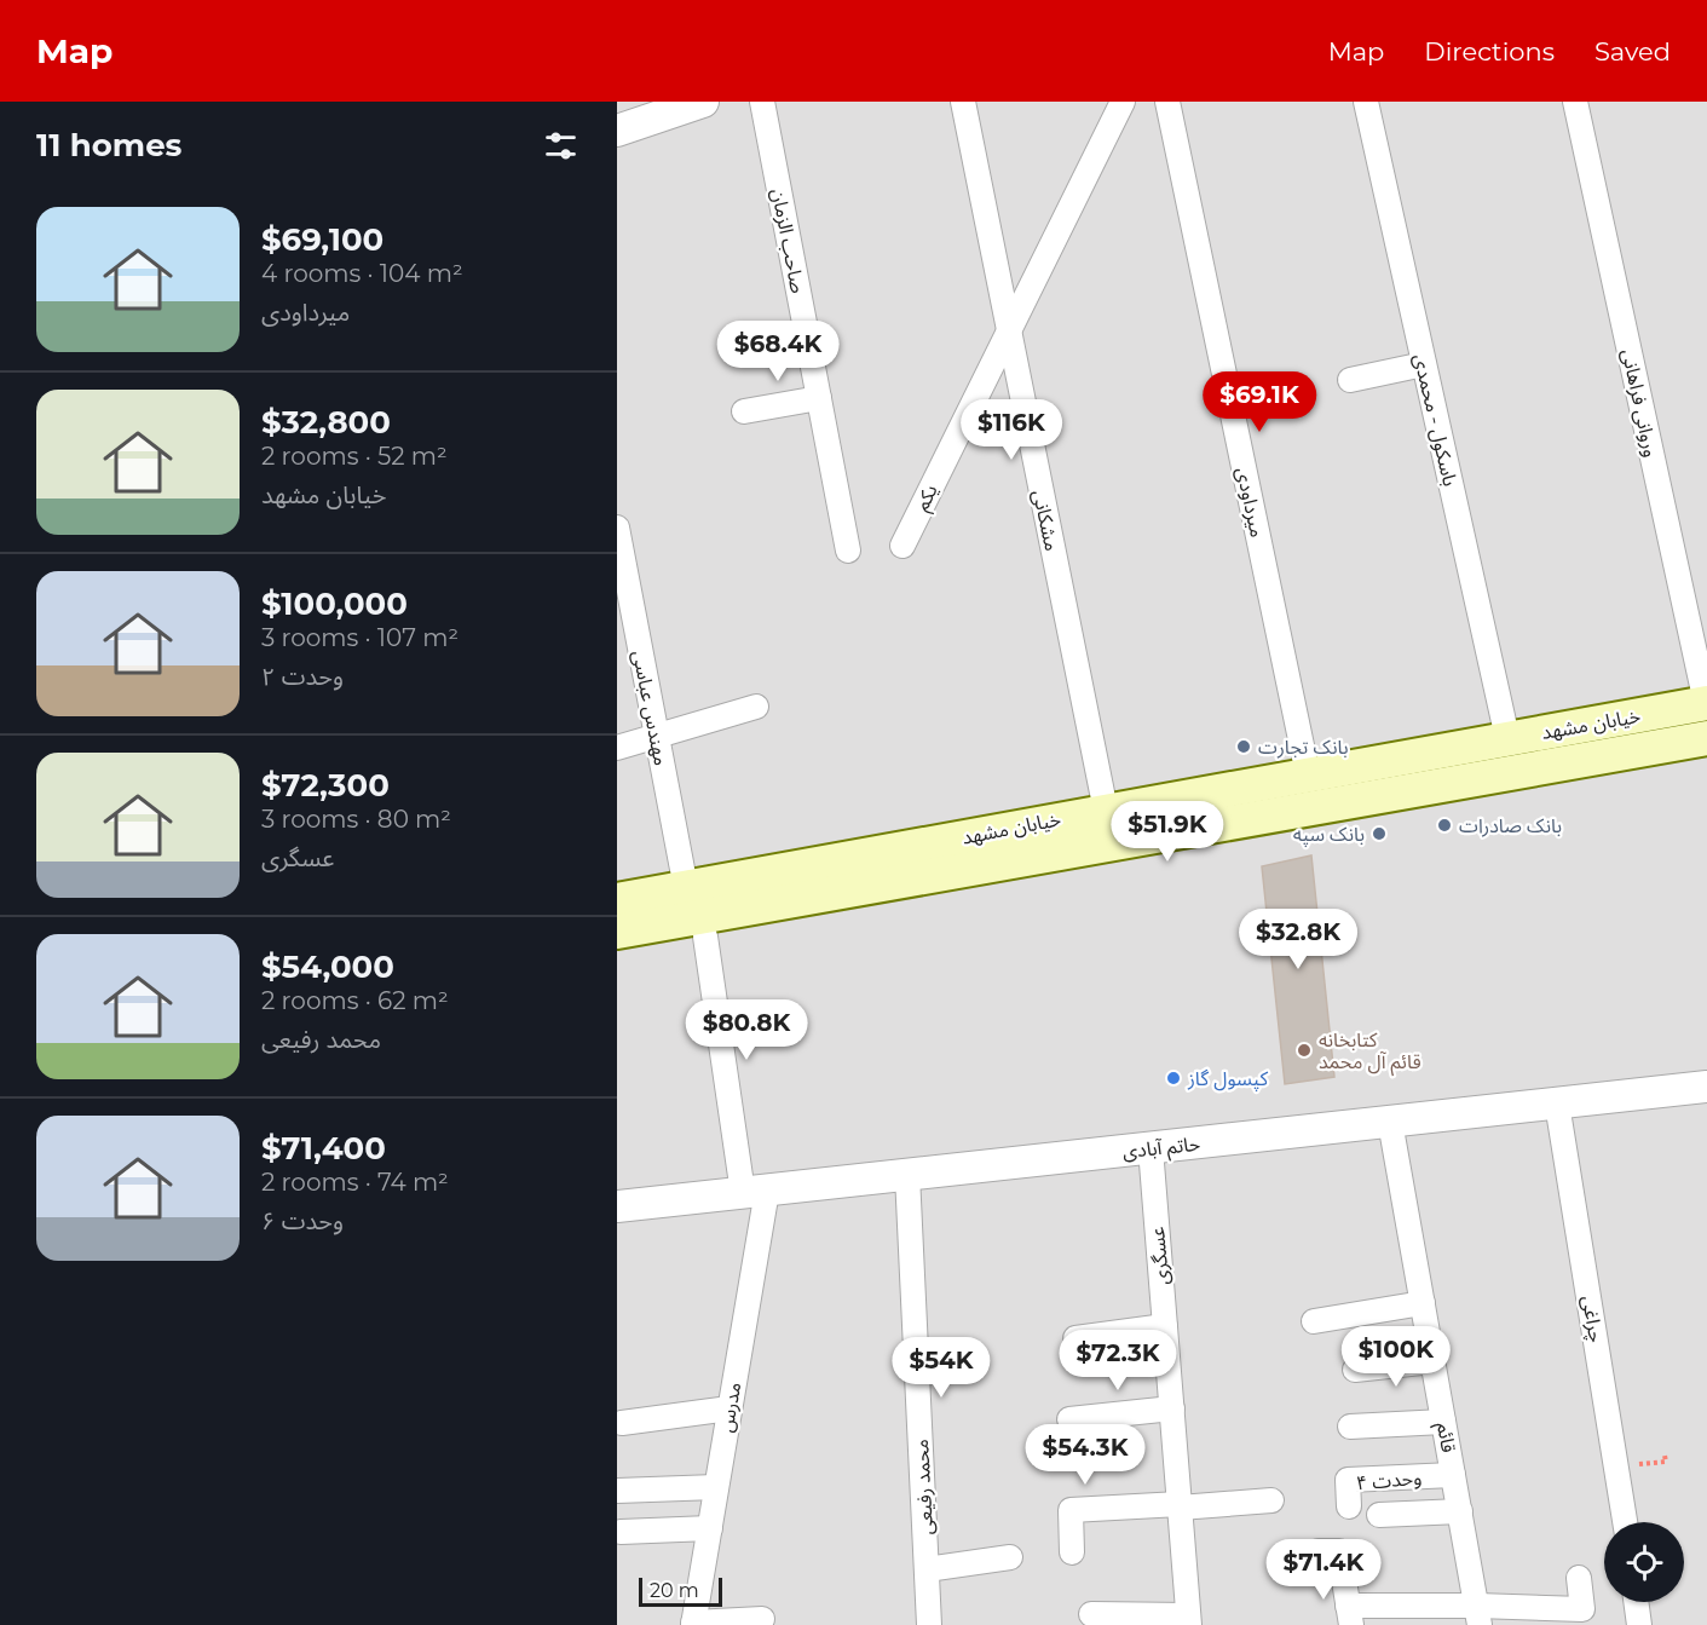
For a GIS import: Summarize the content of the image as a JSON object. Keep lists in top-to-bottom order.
{
  "streets": {
    "main road": ["خیابان مشهد"],
    "street": [
      "صاحب الزمان",
      "وروانی فراهانی",
      "باسکول - محمدی",
      "یکم",
      "میرداودی",
      "مشکانی",
      "مهندس عباسی",
      "حاتم آبادی",
      "عسگری",
      "چراغی",
      "مدرس",
      "قائم",
      "وحدت ۴",
      "محمد رفیعی"
    ]
  },
  "crossings": [
    ["وروانی فراهانی", "خیابان مشهد"],
    ["باسکول - محمدی", "خیابان مشهد"],
    ["یکم", "مشکانی"],
    ["میرداودی", "خیابان مشهد"],
    ["مشکانی", "خیابان مشهد"],
    ["مهندس عباسی", "خیابان مشهد"],
    ["حاتم آبادی", "عسگری"],
    ["حاتم آبادی", "چراغی"],
    ["حاتم آبادی", "مدرس"],
    ["حاتم آبادی", "قائم"],
    ["حاتم آبادی", "محمد رفیعی"],
    ["قائم", "وحدت ۴"]
  ],
  "places": [
    "بانک تجارت",
    "بانک صادرات",
    "بانک سپه",
    "کتابخانه قائم آل محمد",
    "کپسول گاز"
  ],
  "scale_bar": "20 m",
  "page": {
    "header": "Map",
    "nav": ["Map", "Directions", "Saved"],
    "heading": "11 homes",
    "list": [
      {
        "name": "$69,100",
        "note": "4 rooms · 104 m² · میرداودی"
      },
      {
        "name": "$32,800",
        "note": "2 rooms · 52 m² · خیابان مشهد"
      },
      {
        "name": "$100,000",
        "note": "3 rooms · 107 m² · وحدت ۲"
      },
      {
        "name": "$72,300",
        "note": "3 rooms · 80 m² · عسگری"
      },
      {
        "name": "$54,000",
        "note": "2 rooms · 62 m² · محمد رفیعی"
      },
      {
        "name": "$71,400",
        "note": "2 rooms · 74 m² · وحدت ۶"
      }
    ],
    "price": [
      "$68.4K",
      "$69.1K",
      "$116K",
      "$51.9K",
      "$32.8K",
      "$80.8K",
      "$100K",
      "$72.3K",
      "$54K",
      "$54.3K",
      "$71.4K"
    ],
    "scale": "20 m"
  }
}
